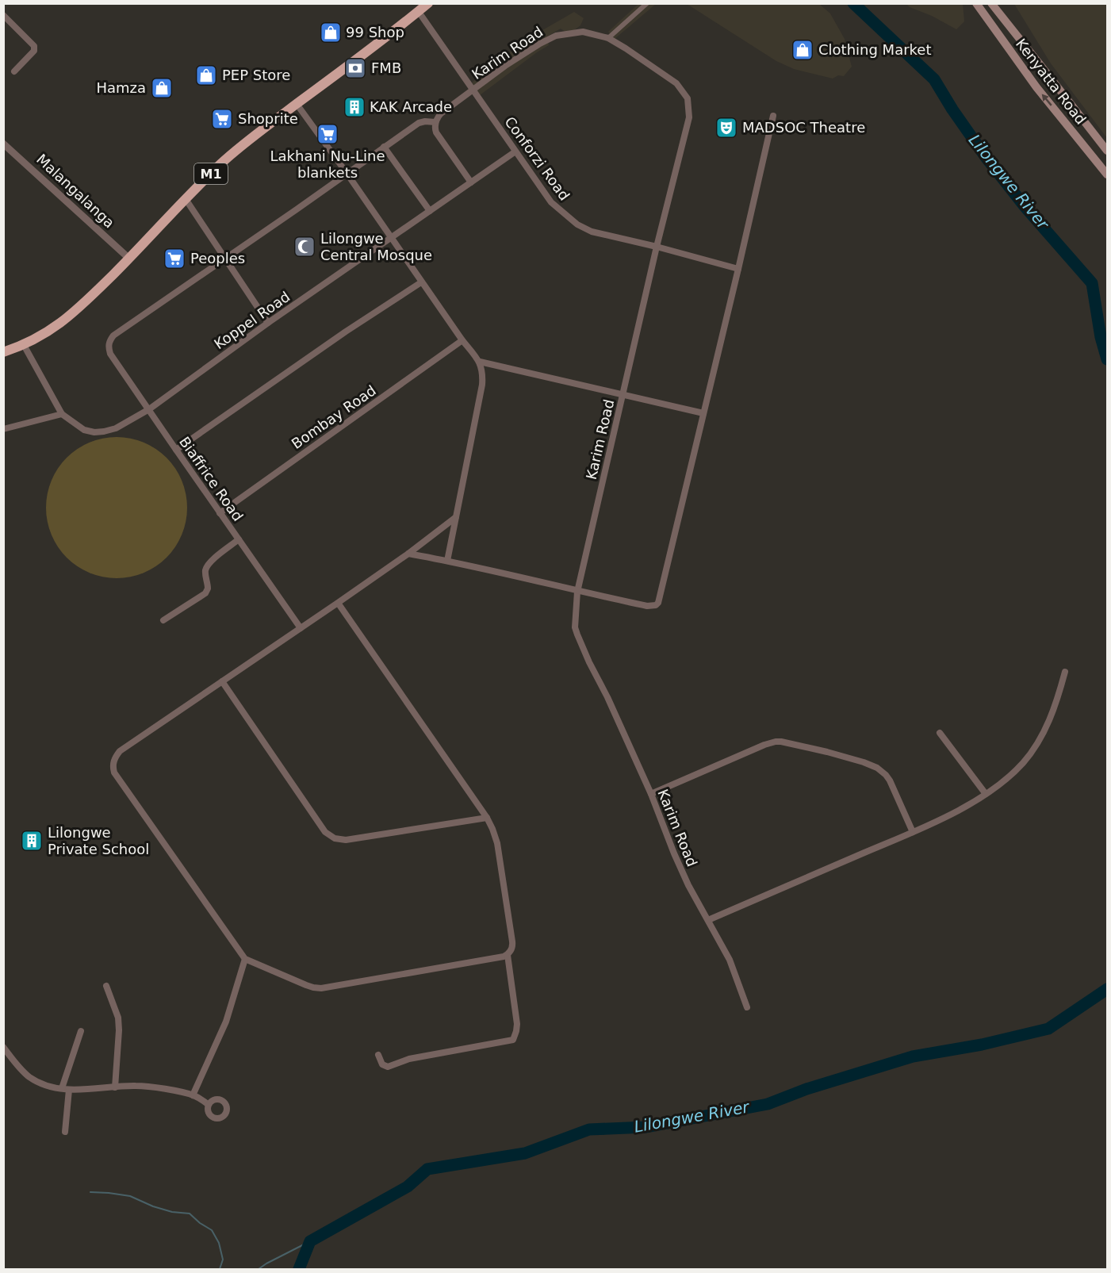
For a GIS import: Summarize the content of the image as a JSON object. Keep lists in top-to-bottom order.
{
  "streets": {
    "highway": ["M1"],
    "main road": ["Kenyatta Road"],
    "street": [
      "Karim Road",
      "Conforzi Road",
      "Malangalanga",
      "Koppel Road",
      "Bombay Road",
      "Biaffrice Road"
    ]
  },
  "crossings": [
    ["Karim Road", "Conforzi Road"],
    ["Conforzi Road", "M1"],
    ["Conforzi Road", "Koppel Road"],
    ["M1", "Malangalanga"],
    ["M1", "Koppel Road"],
    ["Koppel Road", "Biaffrice Road"],
    ["Bombay Road", "Biaffrice Road"]
  ],
  "water": ["Lilongwe River"],
  "places": {
    "shop": [
      "99 Shop",
      "Clothing Market",
      "PEP Store",
      "Hamza"
    ],
    "bank": ["FMB"],
    "building": ["KAK Arcade", "Lilongwe Private School"],
    "supermarket": ["Shoprite", "Lakhani Nu-Line blankets", "Peoples"],
    "theatre": ["MADSOC Theatre"],
    "mosque": ["Lilongwe Central Mosque"]
  }
}
